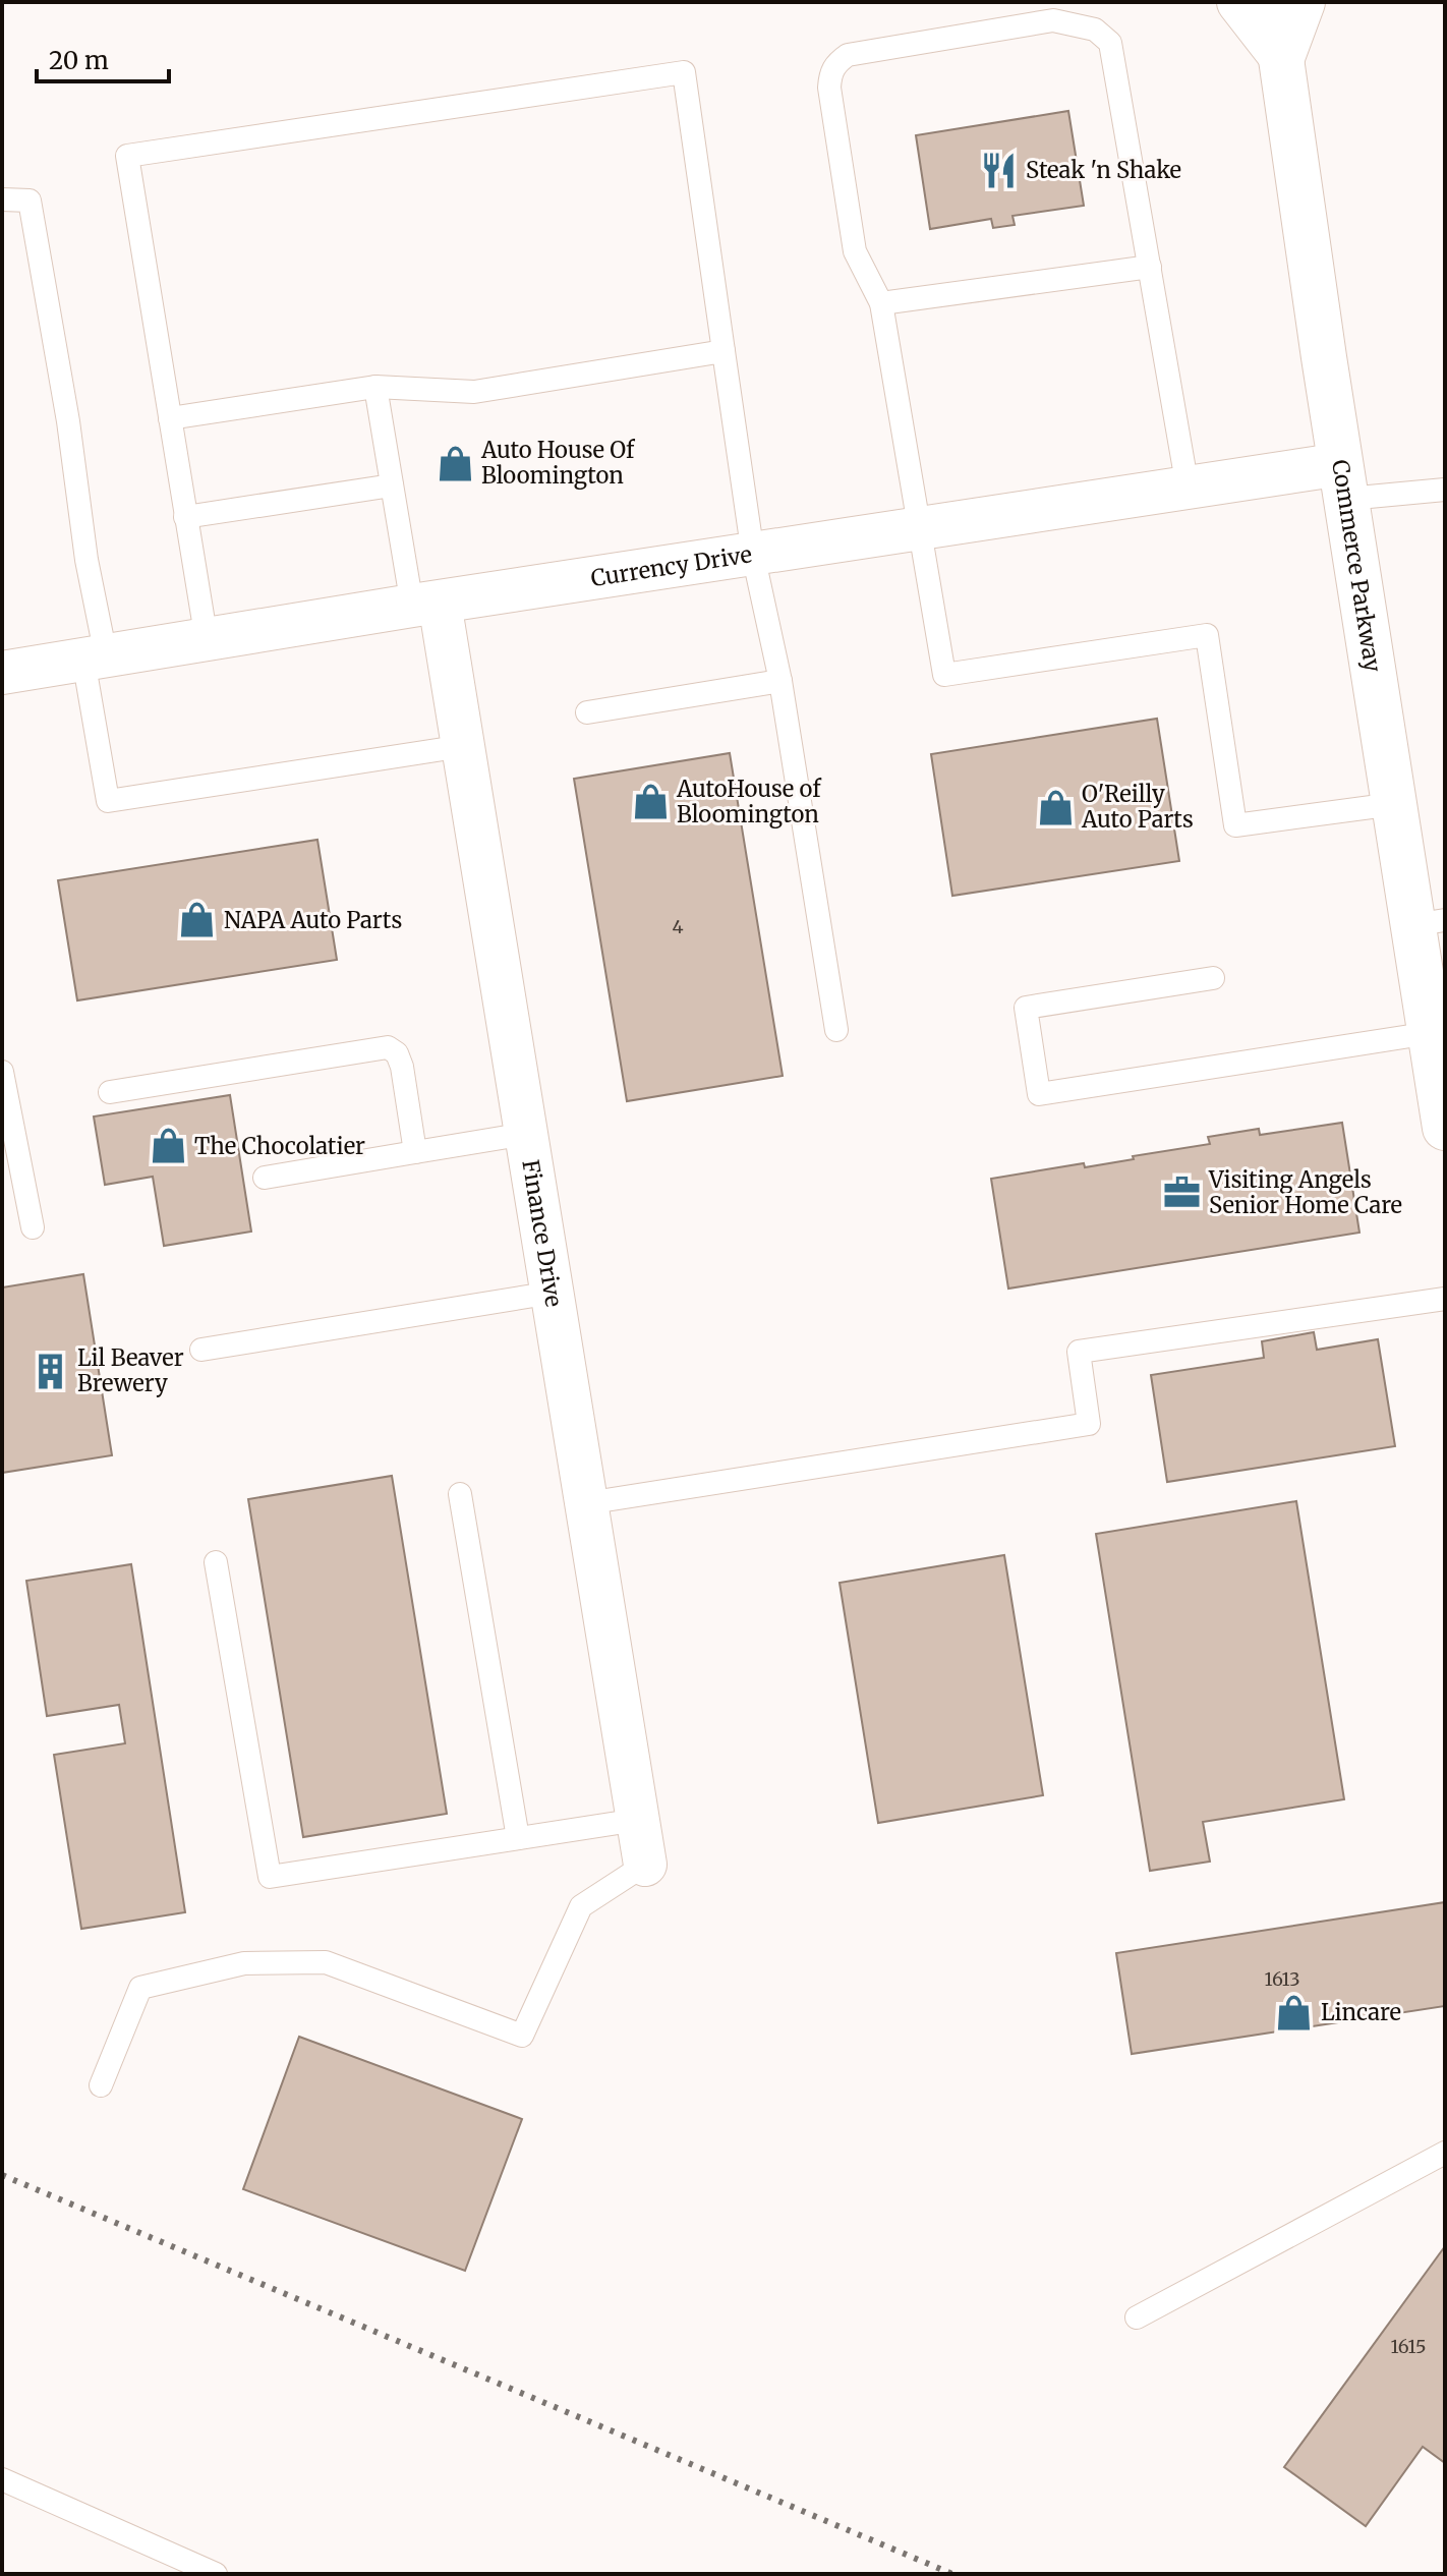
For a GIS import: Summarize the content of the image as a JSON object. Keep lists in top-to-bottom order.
{
  "streets": {
    "main road": ["Commerce Parkway"],
    "street": ["Currency Drive", "Finance Drive"]
  },
  "crossings": [
    ["Commerce Parkway", "Currency Drive"],
    ["Currency Drive", "Finance Drive"]
  ],
  "places": {
    "restaurant": ["Steak 'n Shake"],
    "shop": [
      "Auto House Of Bloomington",
      "AutoHouse of Bloomington",
      "O'Reilly Auto Parts",
      "NAPA Auto Parts",
      "The Chocolatier",
      "Lincare"
    ],
    "office": ["Visiting Angels Senior Home Care"],
    "building": ["Lil Beaver Brewery"]
  },
  "house_numbers": ["4", "1613", "1615"],
  "scale_bar": "20 m"
}
